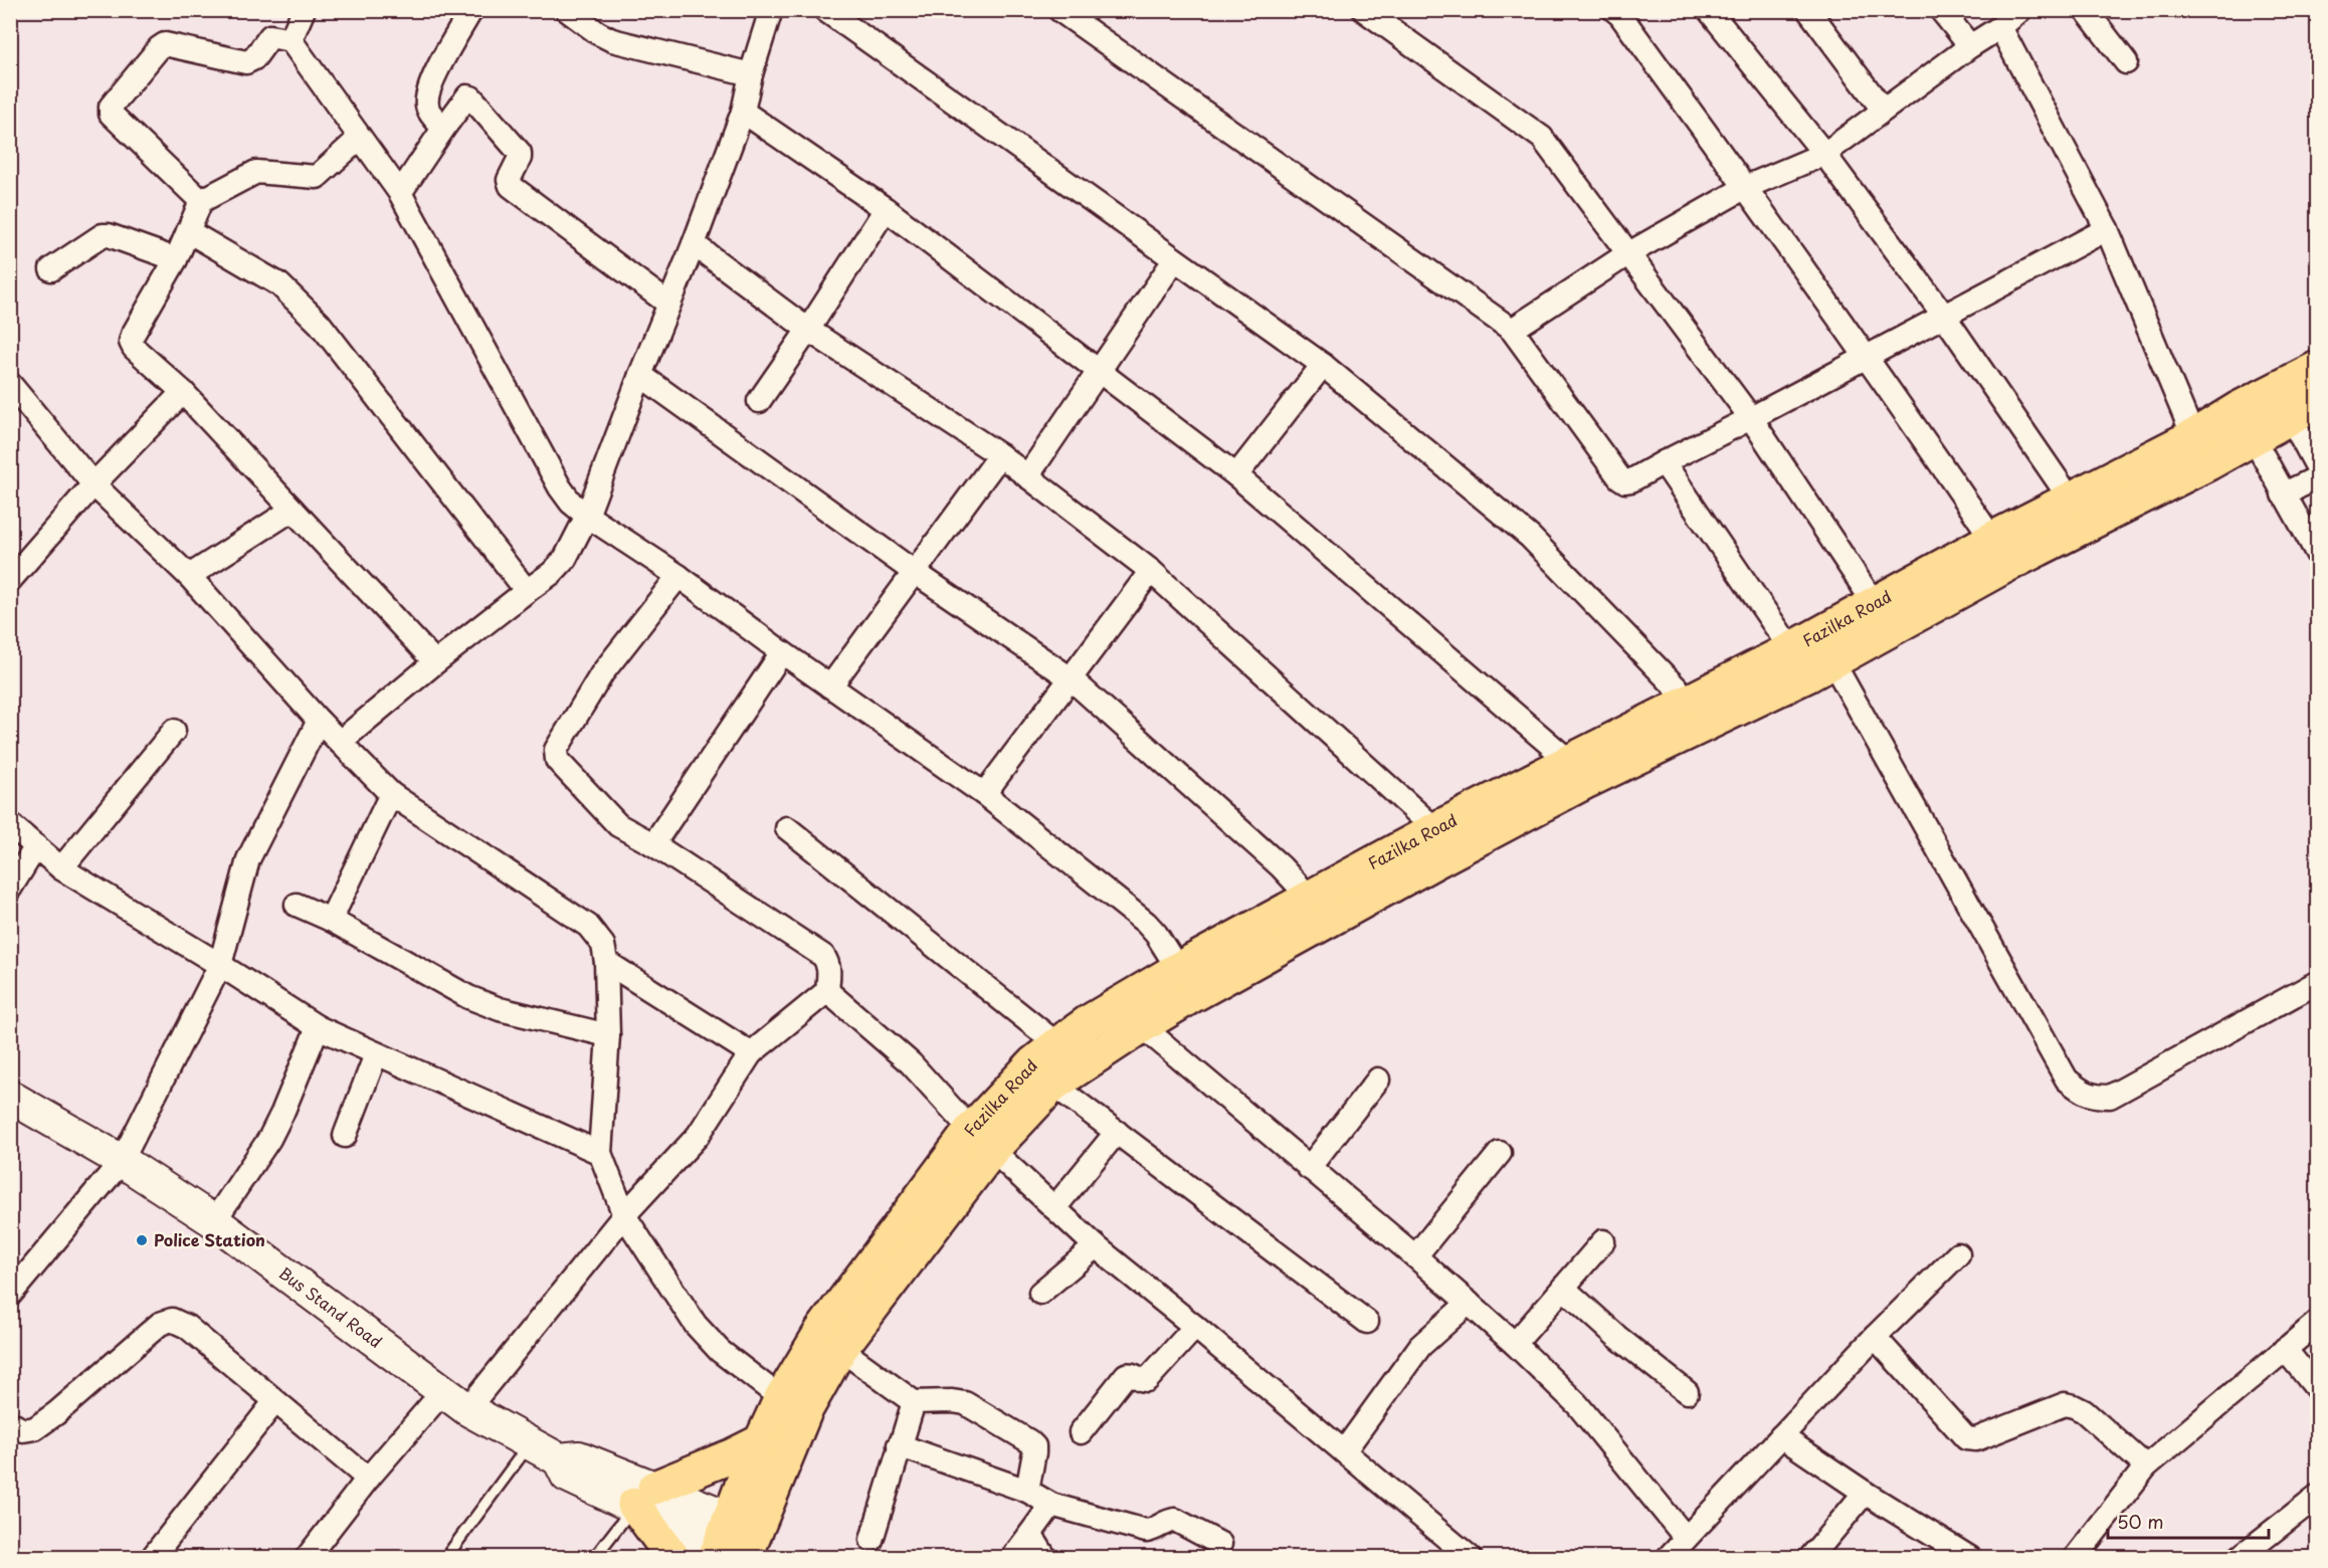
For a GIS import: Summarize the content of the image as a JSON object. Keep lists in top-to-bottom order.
{
  "streets": {
    "highway": ["Fazilka Road"],
    "main road": ["Bus Stand Road"]
  },
  "crossings": [
    ["Fazilka Road", "Bus Stand Road"]
  ],
  "places": ["Police Station"],
  "scale_bar": "50 m"
}
